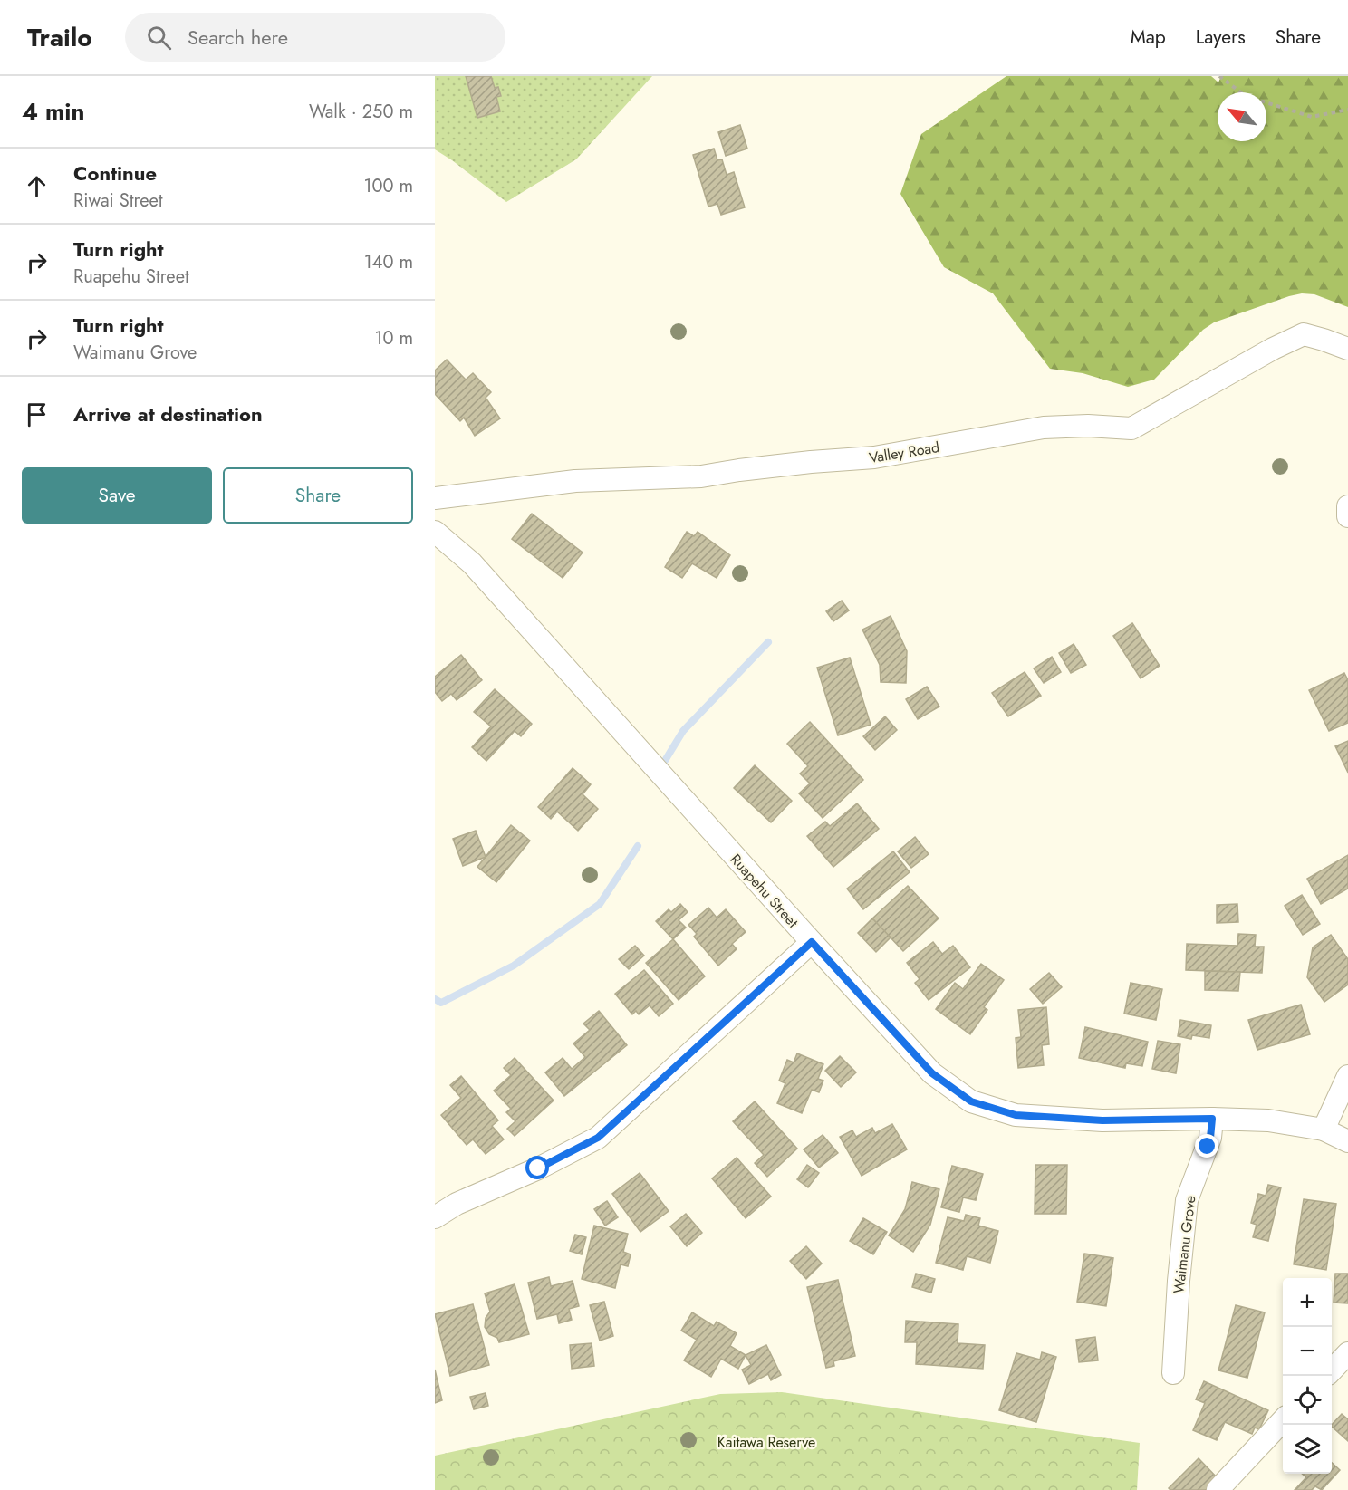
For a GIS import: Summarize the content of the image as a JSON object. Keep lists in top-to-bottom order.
{
  "streets": {
    "street": ["Valley Road", "Ruapehu Street", "Waimanu Grove"]
  },
  "crossings": [
    ["Ruapehu Street", "Waimanu Grove"]
  ],
  "parks": ["Kaitawa Reserve"],
  "north": "top left",
  "page": {
    "header": "Trailo",
    "search": "Search here",
    "nav": ["Map", "Layers", "Share"],
    "heading": ["4 min", "Walk · 250 m"],
    "list": [
      ["Continue", "Riwai Street", "100 m"],
      ["Turn right", "Ruapehu Street", "140 m"],
      ["Turn right", "Waimanu Grove", "10 m"],
      "Arrive at destination"
    ],
    "buttons": ["Save", "Share"],
    "map_buttons": ["+", "−"]
  }
}
